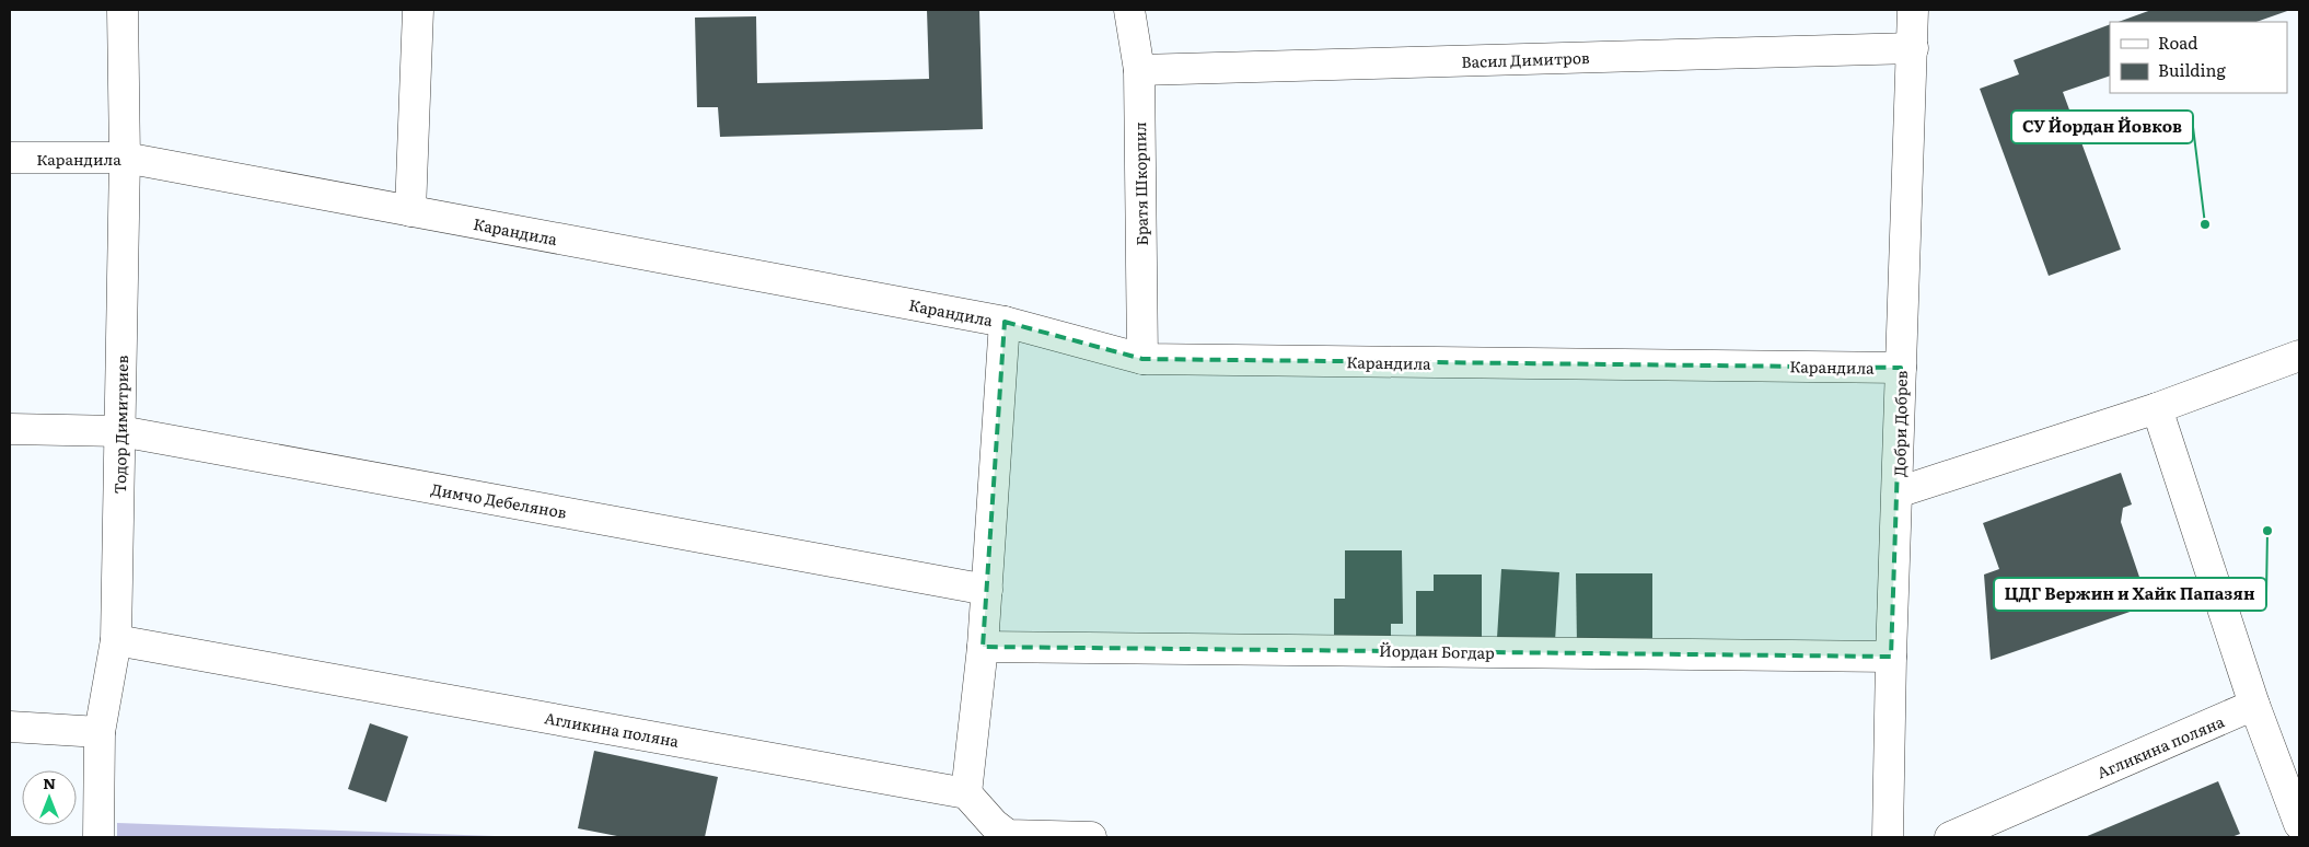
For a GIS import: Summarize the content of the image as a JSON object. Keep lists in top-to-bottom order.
{
  "streets": {
    "street": [
      "Васил Димитров",
      "Карандила",
      "Братя Шкорпил",
      "Добри Добрев",
      "Тодор Димитриев",
      "Димчо Дебелянов",
      "Йордан Богдар",
      "Агликина поляна"
    ]
  },
  "crossings": [
    ["Васил Димитров", "Братя Шкорпил"],
    ["Васил Димитров", "Добри Добрев"],
    ["Карандила", "Братя Шкорпил"],
    ["Карандила", "Добри Добрев"],
    ["Карандила", "Тодор Димитриев"],
    ["Добри Добрев", "Йордан Богдар"],
    ["Тодор Димитриев", "Димчо Дебелянов"],
    ["Тодор Димитриев", "Агликина поляна"]
  ],
  "places": ["СУ Йордан Йовков", "ЦДГ Вержин и Хайк Папазян"],
  "legend": ["Road", "Building"],
  "north": "top"
}
